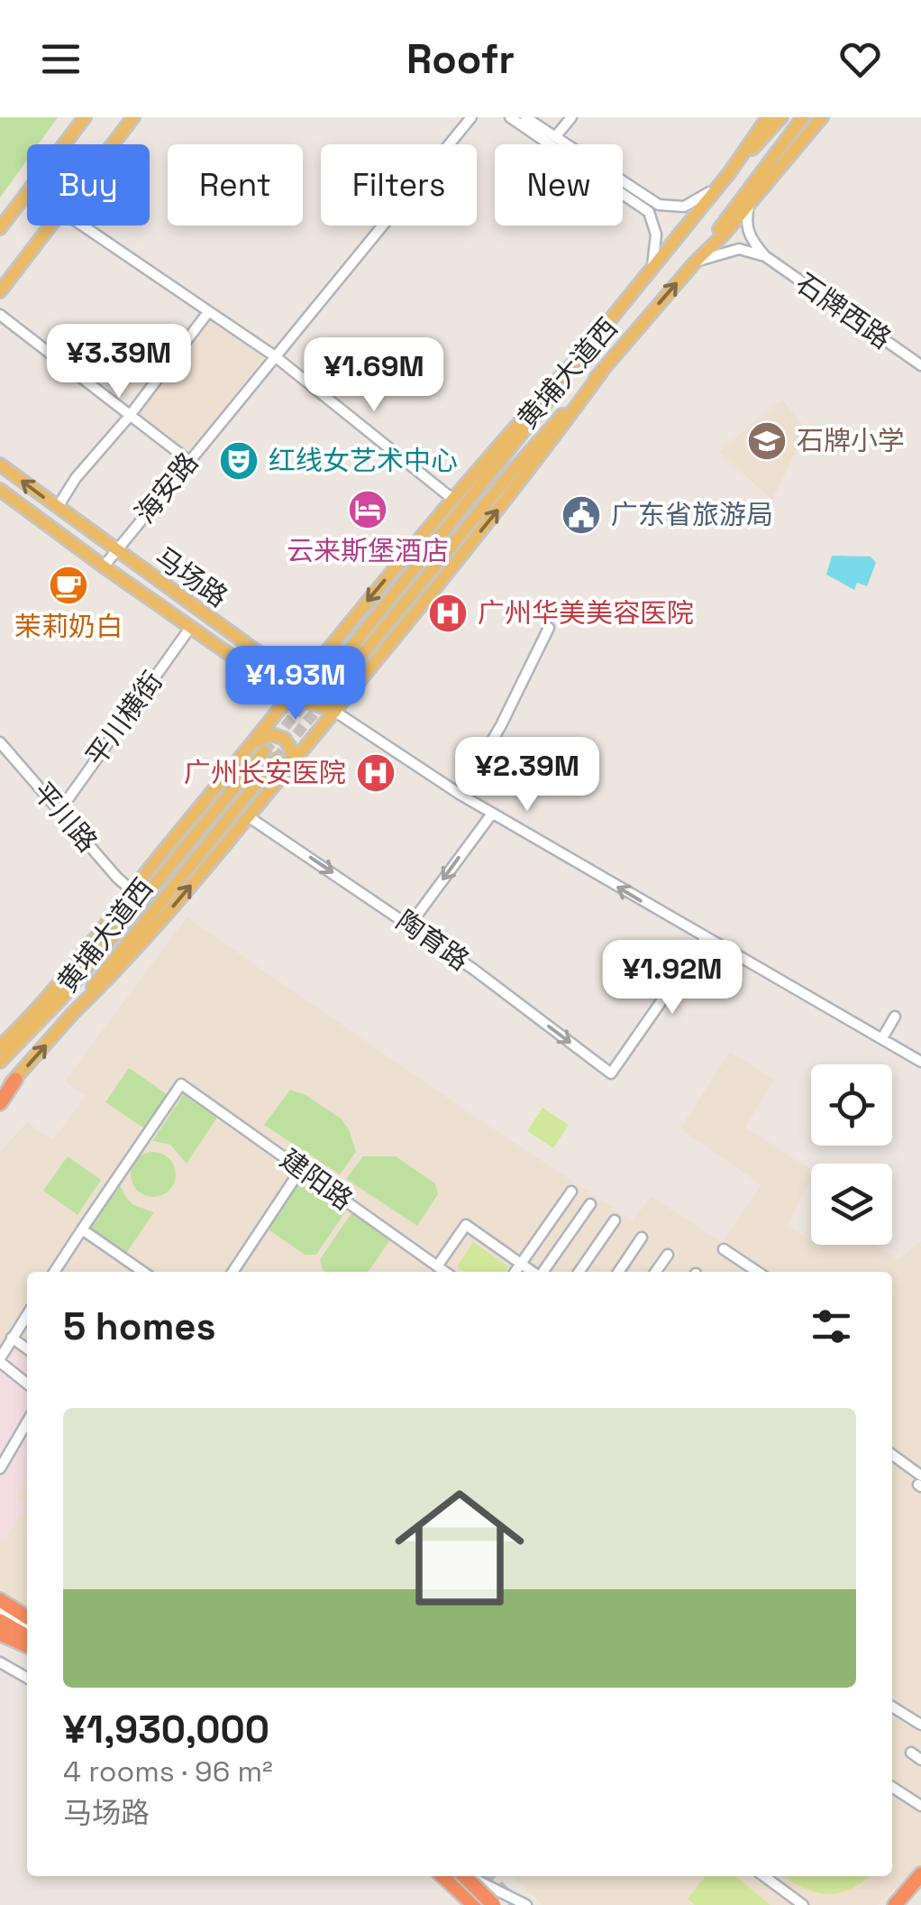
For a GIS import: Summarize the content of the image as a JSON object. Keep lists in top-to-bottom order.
{
  "streets": {
    "main road": ["黄埔大道西", "马场路"],
    "street": [
      "石牌西路",
      "海安路",
      "平川横街",
      "平川路",
      "陶育路",
      "建阳路"
    ]
  },
  "crossings": [
    ["海安路", "马场路"],
    ["马场路", "平川横街"],
    ["平川横街", "平川路"]
  ],
  "places": {
    "school or university": ["石牌小学"],
    "theatre": ["红线女艺术中心"],
    "hotel": ["云来斯堡酒店"],
    "public building": ["广东省旅游局"],
    "cafe": ["茉莉奶白"],
    "hospital": ["广州华美美容医院", "广州长安医院"]
  },
  "page": {
    "header": "Roofr",
    "chip": [
      "Buy",
      "Rent",
      "Filters",
      "New"
    ],
    "price": [
      "¥3.39M",
      "¥1.69M",
      "¥1.93M",
      "¥2.39M",
      "¥1.92M"
    ],
    "heading": "5 homes",
    "list": [
      {
        "name": "¥1,930,000",
        "note": "4 rooms · 96 m² · 马场路"
      }
    ]
  }
}
